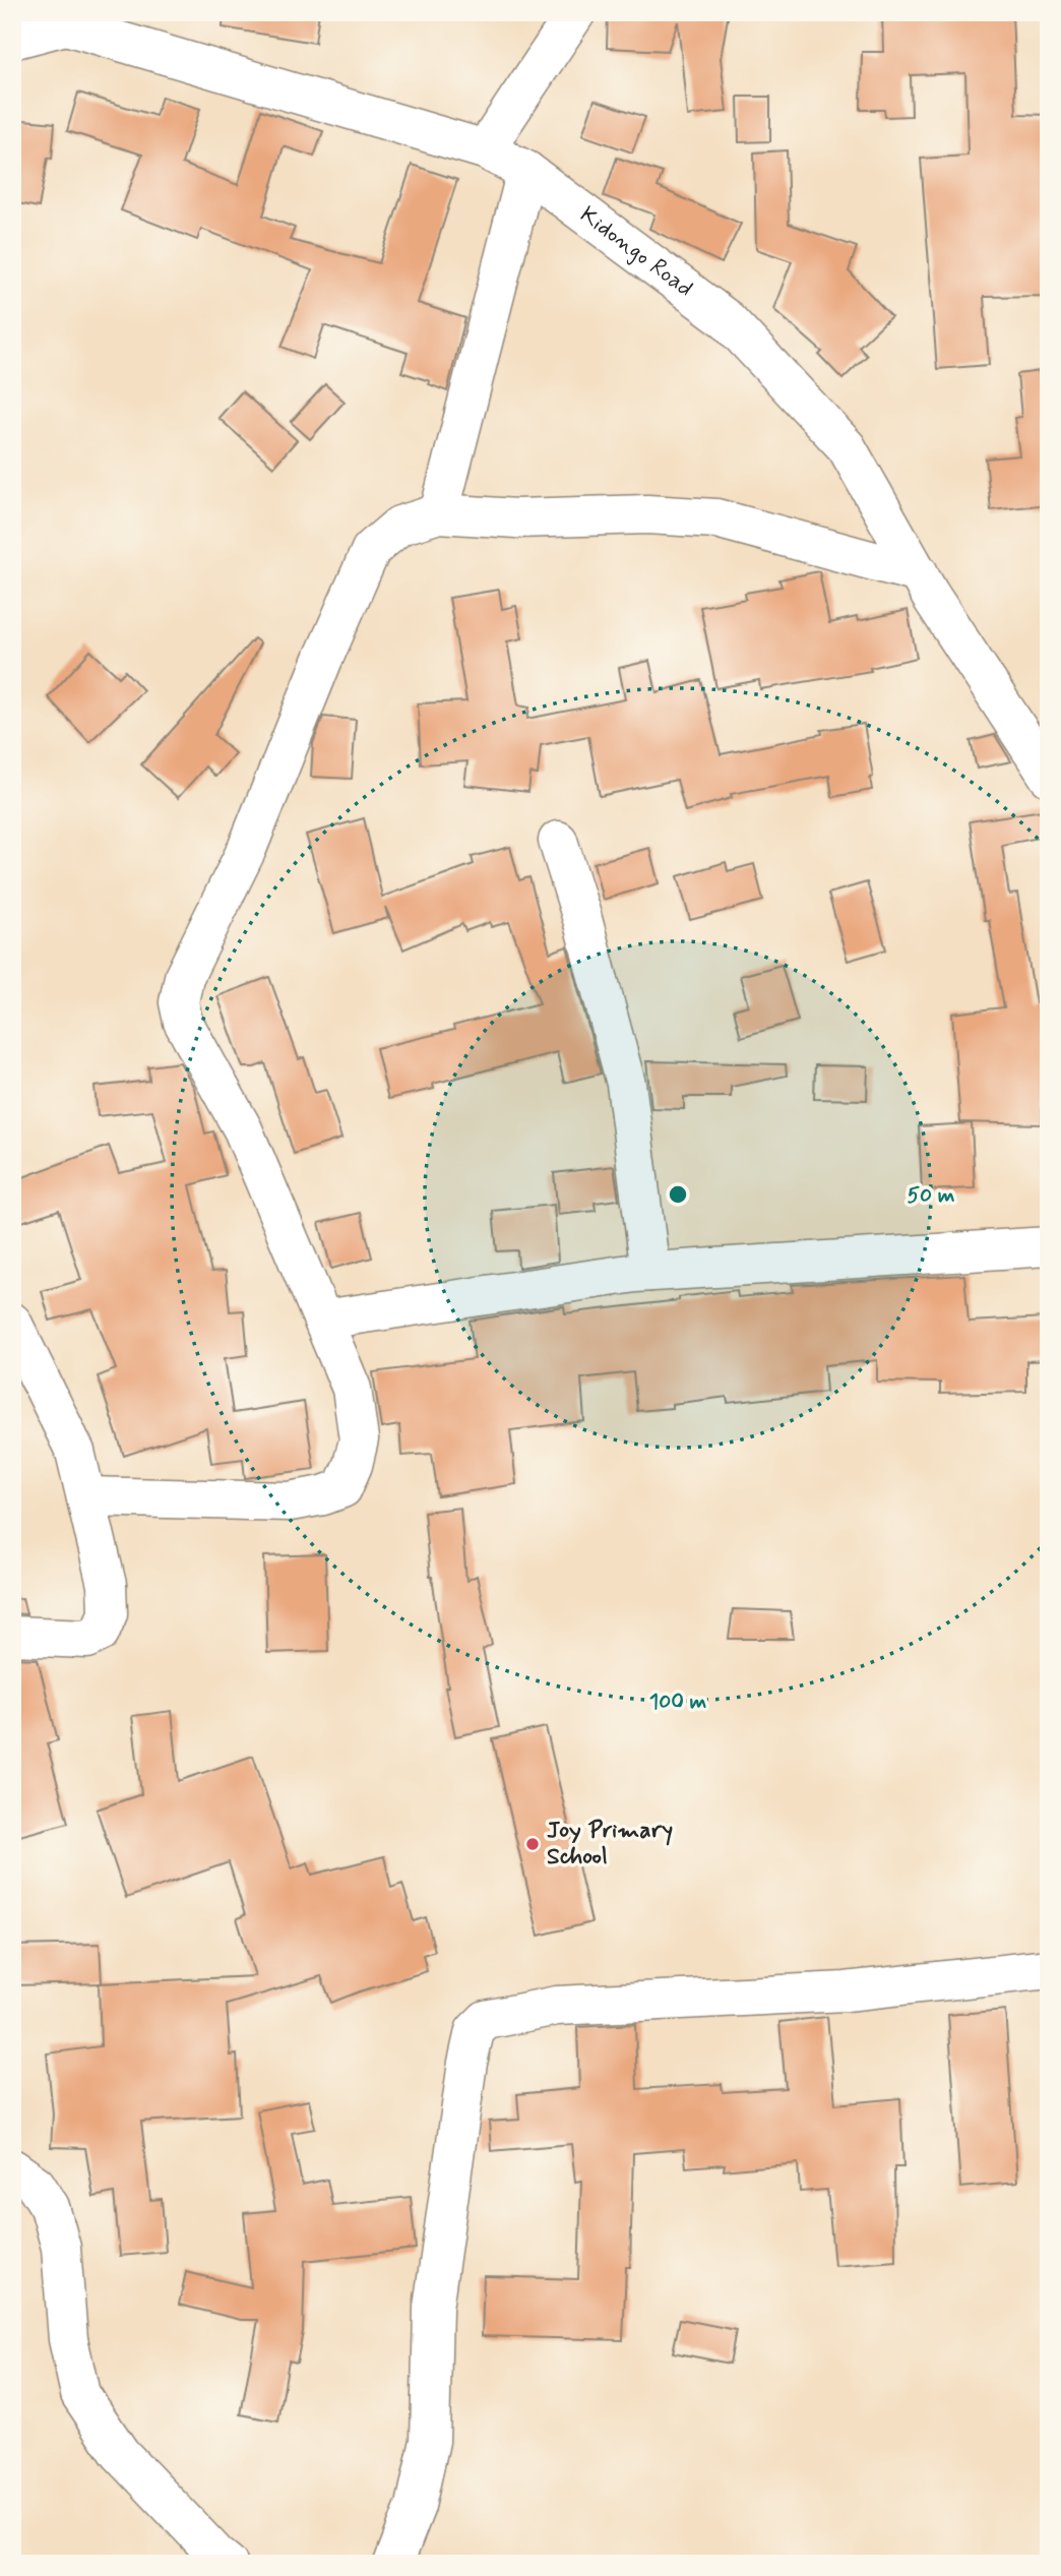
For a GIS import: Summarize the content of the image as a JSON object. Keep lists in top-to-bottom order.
{
  "streets": {
    "street": ["Kidongo Road"]
  },
  "places": ["Joy Primary School"],
  "rings": ["50 m", "100 m"]
}
